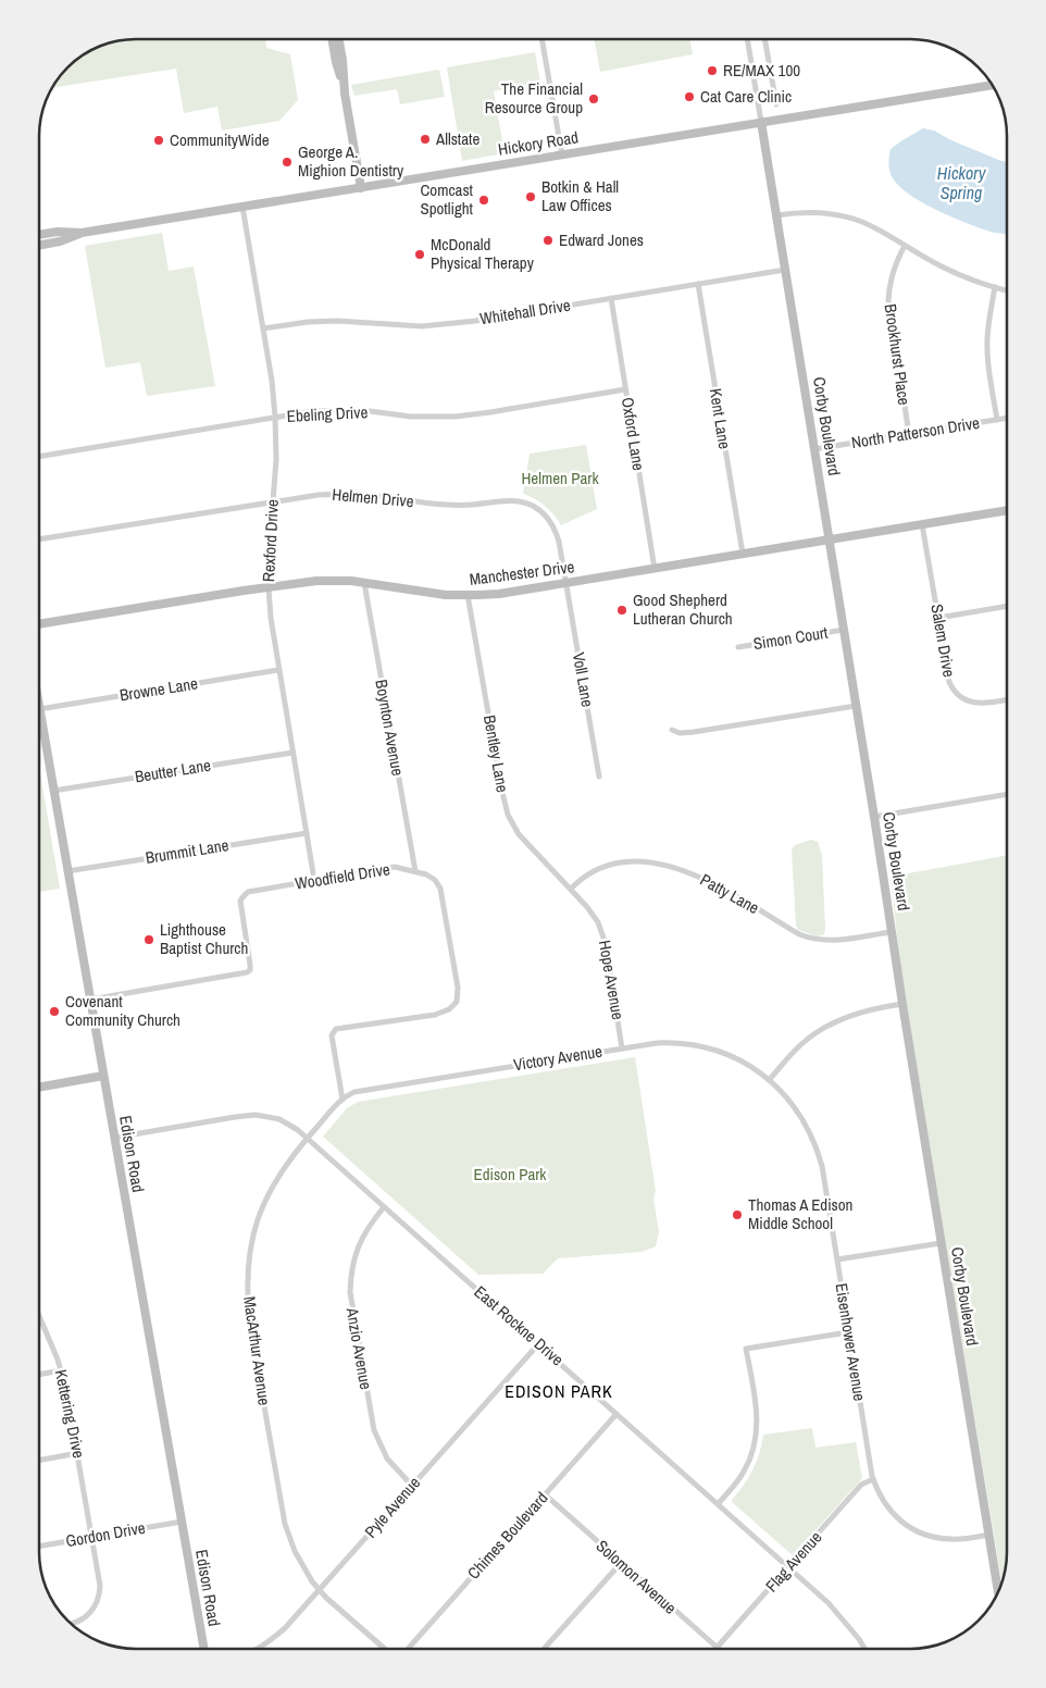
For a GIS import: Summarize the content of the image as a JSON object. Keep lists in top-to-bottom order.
{
  "streets": {
    "street": [
      "Hickory Road",
      "Whitehall Drive",
      "Brookhurst Place",
      "Ebeling Drive",
      "Kent Lane",
      "Corby Boulevard",
      "North Patterson Drive",
      "Oxford Lane",
      "Helmen Drive",
      "Rexford Drive",
      "Manchester Drive",
      "Simon Court",
      "Salem Drive",
      "Voll Lane",
      "Browne Lane",
      "Boynton Avenue",
      "Bentley Lane",
      "Beutter Lane",
      "Brummit Lane",
      "Woodfield Drive",
      "Patty Lane",
      "Hope Avenue",
      "Victory Avenue",
      "Edison Road",
      "East Rockne Drive",
      "Eisenhower Avenue",
      "Anzio Avenue",
      "MacArthur Avenue",
      "Kettering Drive",
      "Pyle Avenue",
      "Gordon Drive",
      "Chimes Boulevard",
      "Flag Avenue",
      "Solomon Avenue"
    ]
  },
  "crossings": [
    ["Hickory Road", "Corby Boulevard"],
    ["Hickory Road", "Rexford Drive"],
    ["Whitehall Drive", "Kent Lane"],
    ["Whitehall Drive", "Corby Boulevard"],
    ["Whitehall Drive", "Oxford Lane"],
    ["Whitehall Drive", "Rexford Drive"],
    ["Brookhurst Place", "North Patterson Drive"],
    ["Ebeling Drive", "Oxford Lane"],
    ["Ebeling Drive", "Rexford Drive"],
    ["Kent Lane", "Manchester Drive"],
    ["Corby Boulevard", "North Patterson Drive"],
    ["Corby Boulevard", "Manchester Drive"],
    ["Corby Boulevard", "Simon Court"],
    ["Corby Boulevard", "Patty Lane"],
    ["Corby Boulevard", "Eisenhower Avenue"],
    ["Oxford Lane", "Manchester Drive"],
    ["Helmen Drive", "Rexford Drive"],
    ["Helmen Drive", "Manchester Drive"],
    ["Helmen Drive", "Voll Lane"],
    ["Rexford Drive", "Manchester Drive"],
    ["Rexford Drive", "Browne Lane"],
    ["Rexford Drive", "Beutter Lane"],
    ["Rexford Drive", "Brummit Lane"],
    ["Manchester Drive", "Salem Drive"],
    ["Manchester Drive", "Voll Lane"],
    ["Manchester Drive", "Boynton Avenue"],
    ["Manchester Drive", "Bentley Lane"],
    ["Browne Lane", "Edison Road"],
    ["Boynton Avenue", "Woodfield Drive"],
    ["Bentley Lane", "Patty Lane"],
    ["Bentley Lane", "Hope Avenue"],
    ["Beutter Lane", "Edison Road"],
    ["Brummit Lane", "Edison Road"],
    ["Woodfield Drive", "Victory Avenue"],
    ["Woodfield Drive", "Edison Road"],
    ["Woodfield Drive", "MacArthur Avenue"],
    ["Patty Lane", "Hope Avenue"],
    ["Hope Avenue", "Victory Avenue"],
    ["Victory Avenue", "Eisenhower Avenue"],
    ["Victory Avenue", "MacArthur Avenue"],
    ["Edison Road", "East Rockne Drive"],
    ["Edison Road", "Gordon Drive"],
    ["East Rockne Drive", "Anzio Avenue"],
    ["East Rockne Drive", "MacArthur Avenue"],
    ["East Rockne Drive", "Pyle Avenue"],
    ["East Rockne Drive", "Chimes Boulevard"],
    ["East Rockne Drive", "Flag Avenue"],
    ["Eisenhower Avenue", "Flag Avenue"],
    ["Anzio Avenue", "Pyle Avenue"],
    ["MacArthur Avenue", "Pyle Avenue"],
    ["Kettering Drive", "Gordon Drive"],
    ["Chimes Boulevard", "Solomon Avenue"],
    ["Flag Avenue", "Solomon Avenue"]
  ],
  "districts": ["EDISON PARK"],
  "water": ["Hickory Spring"],
  "parks": ["Helmen Park", "Edison Park"],
  "places": [
    "RE/MAX 100",
    "Cat Care Clinic",
    "The Financial Resource Group",
    "Allstate",
    "CommunityWide",
    "George A. Mighion Dentistry",
    "Botkin & Hall Law Offices",
    "Comcast Spotlight",
    "Edward Jones",
    "McDonald Physical Therapy",
    "Good Shepherd Lutheran Church",
    "Lighthouse Baptist Church",
    "Covenant Community Church",
    "Thomas A Edison Middle School"
  ]
}
